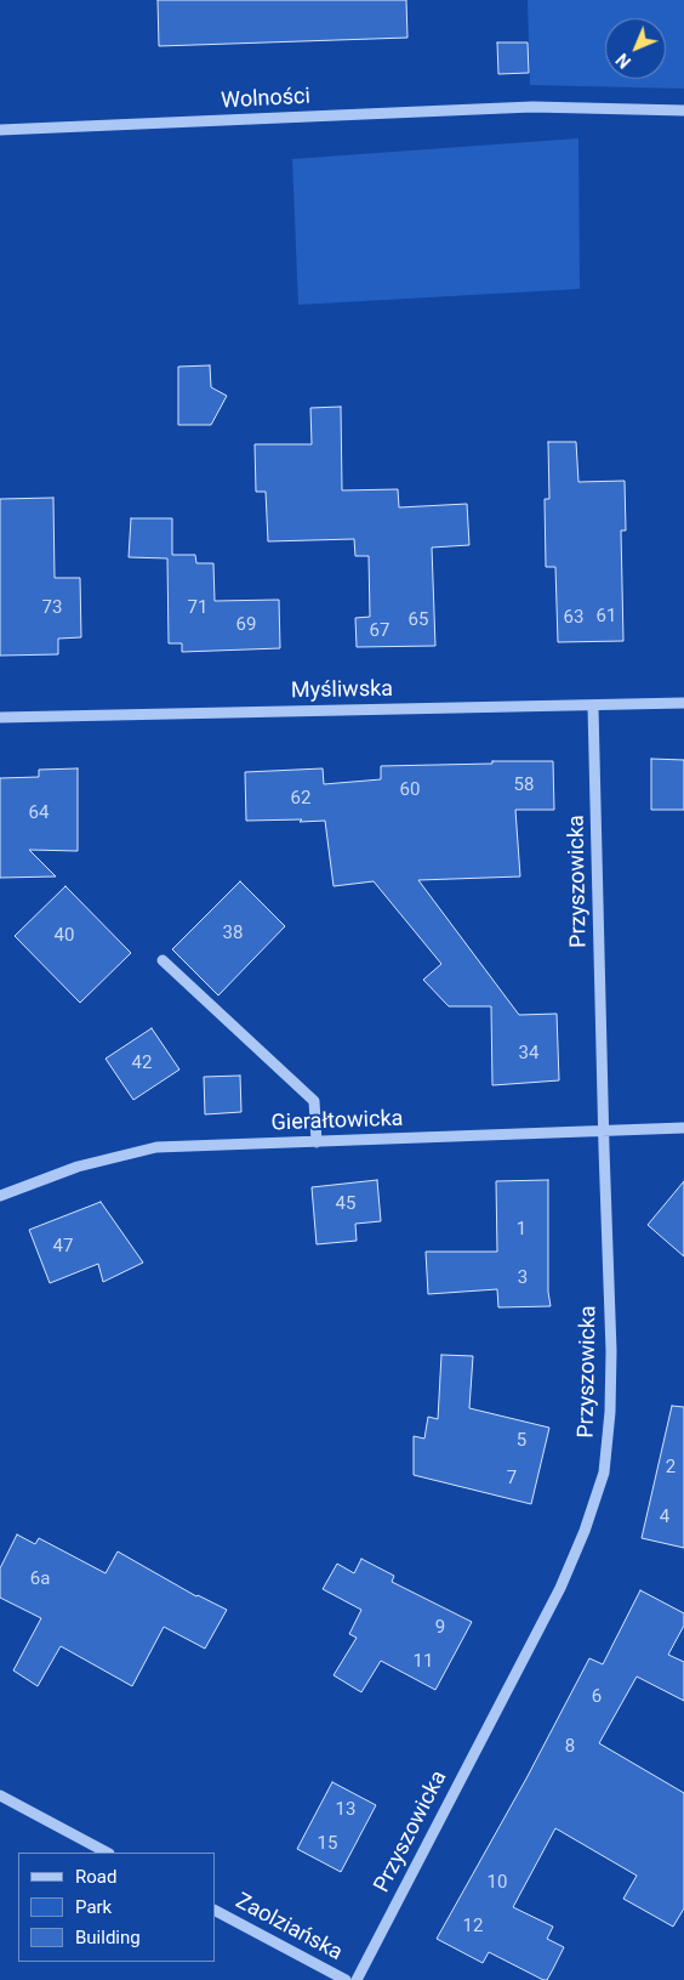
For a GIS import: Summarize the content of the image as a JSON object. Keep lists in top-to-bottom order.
{
  "streets": {
    "street": [
      "Wolności",
      "Myśliwska",
      "Przyszowicka",
      "Gierałtowicka",
      "Zaolziańska"
    ]
  },
  "crossings": [
    ["Myśliwska", "Przyszowicka"],
    ["Przyszowicka", "Gierałtowicka"]
  ],
  "house_numbers": [
    "73",
    "71",
    "61",
    "63",
    "65",
    "69",
    "67",
    "58",
    "60",
    "62",
    "64",
    "38",
    "40",
    "34",
    "42",
    "45",
    "1",
    "47",
    "3",
    "5",
    "2",
    "7",
    "4",
    "6a",
    "9",
    "11",
    "6",
    "8",
    "13",
    "15",
    "10",
    "12"
  ],
  "legend": ["Road", "Park", "Building"],
  "north": "bottom left"
}
